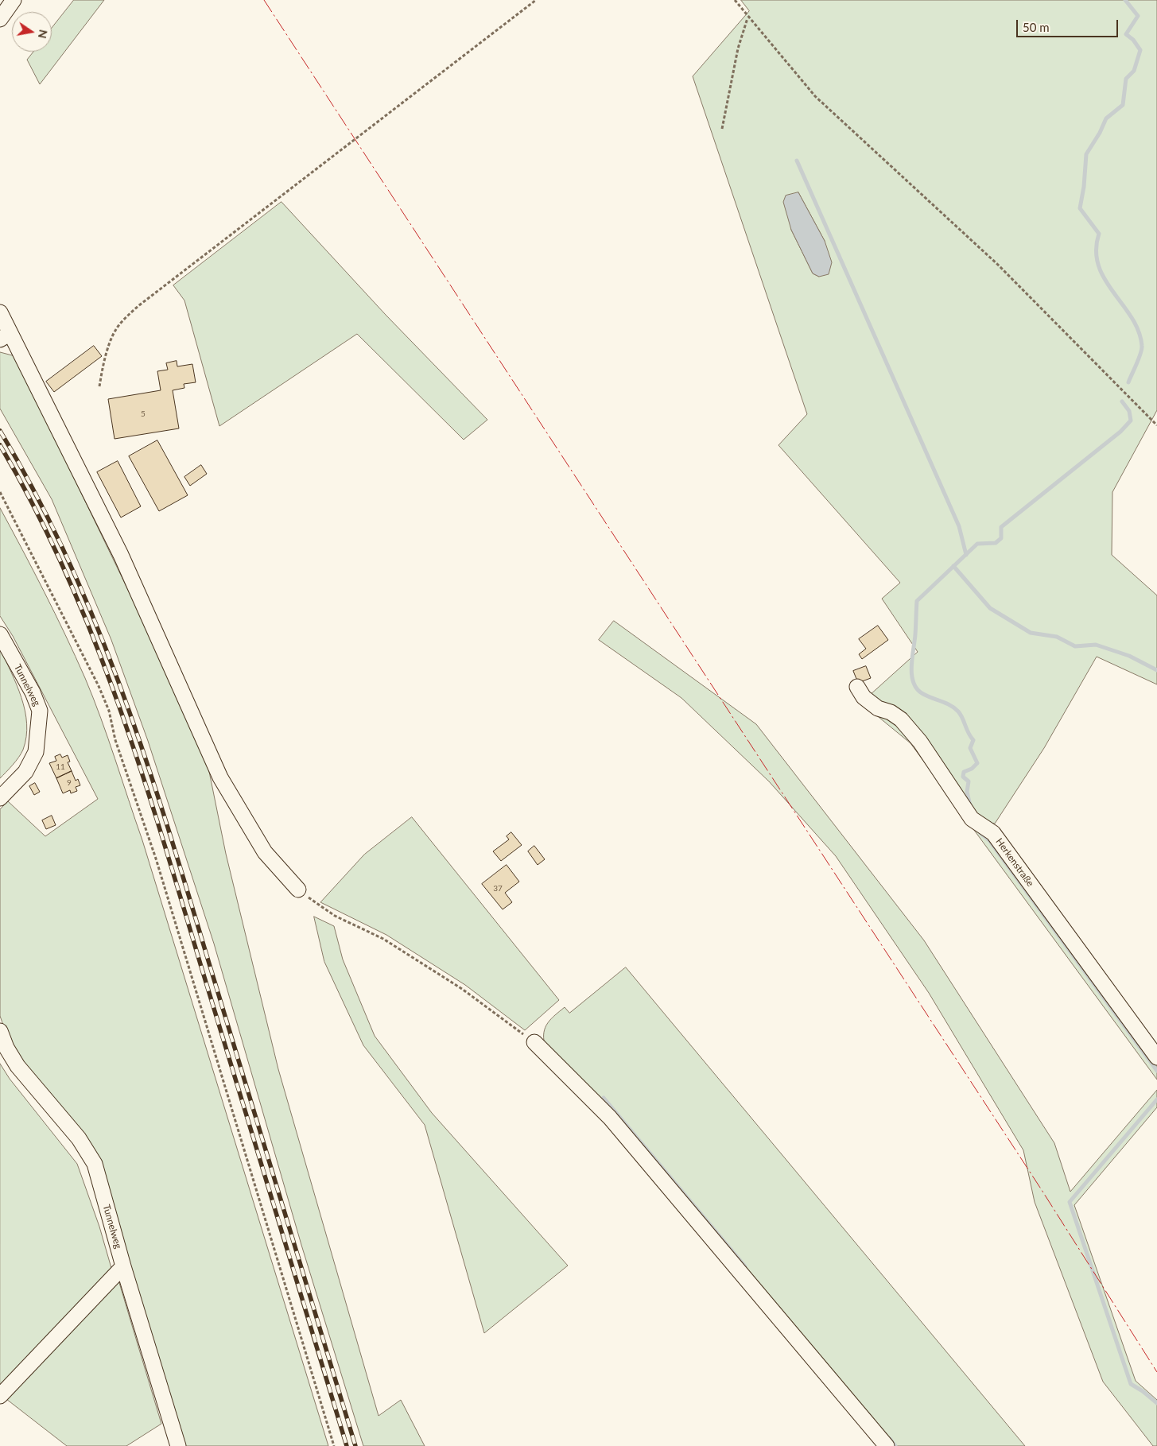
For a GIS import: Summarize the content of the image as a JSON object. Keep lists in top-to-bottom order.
{
  "streets": {
    "street": ["Tunnelweg", "Herkenstraße"]
  },
  "house_numbers": [
    "5",
    "11",
    "9",
    "37"
  ],
  "scale_bar": "50 m",
  "north": "right"
}
